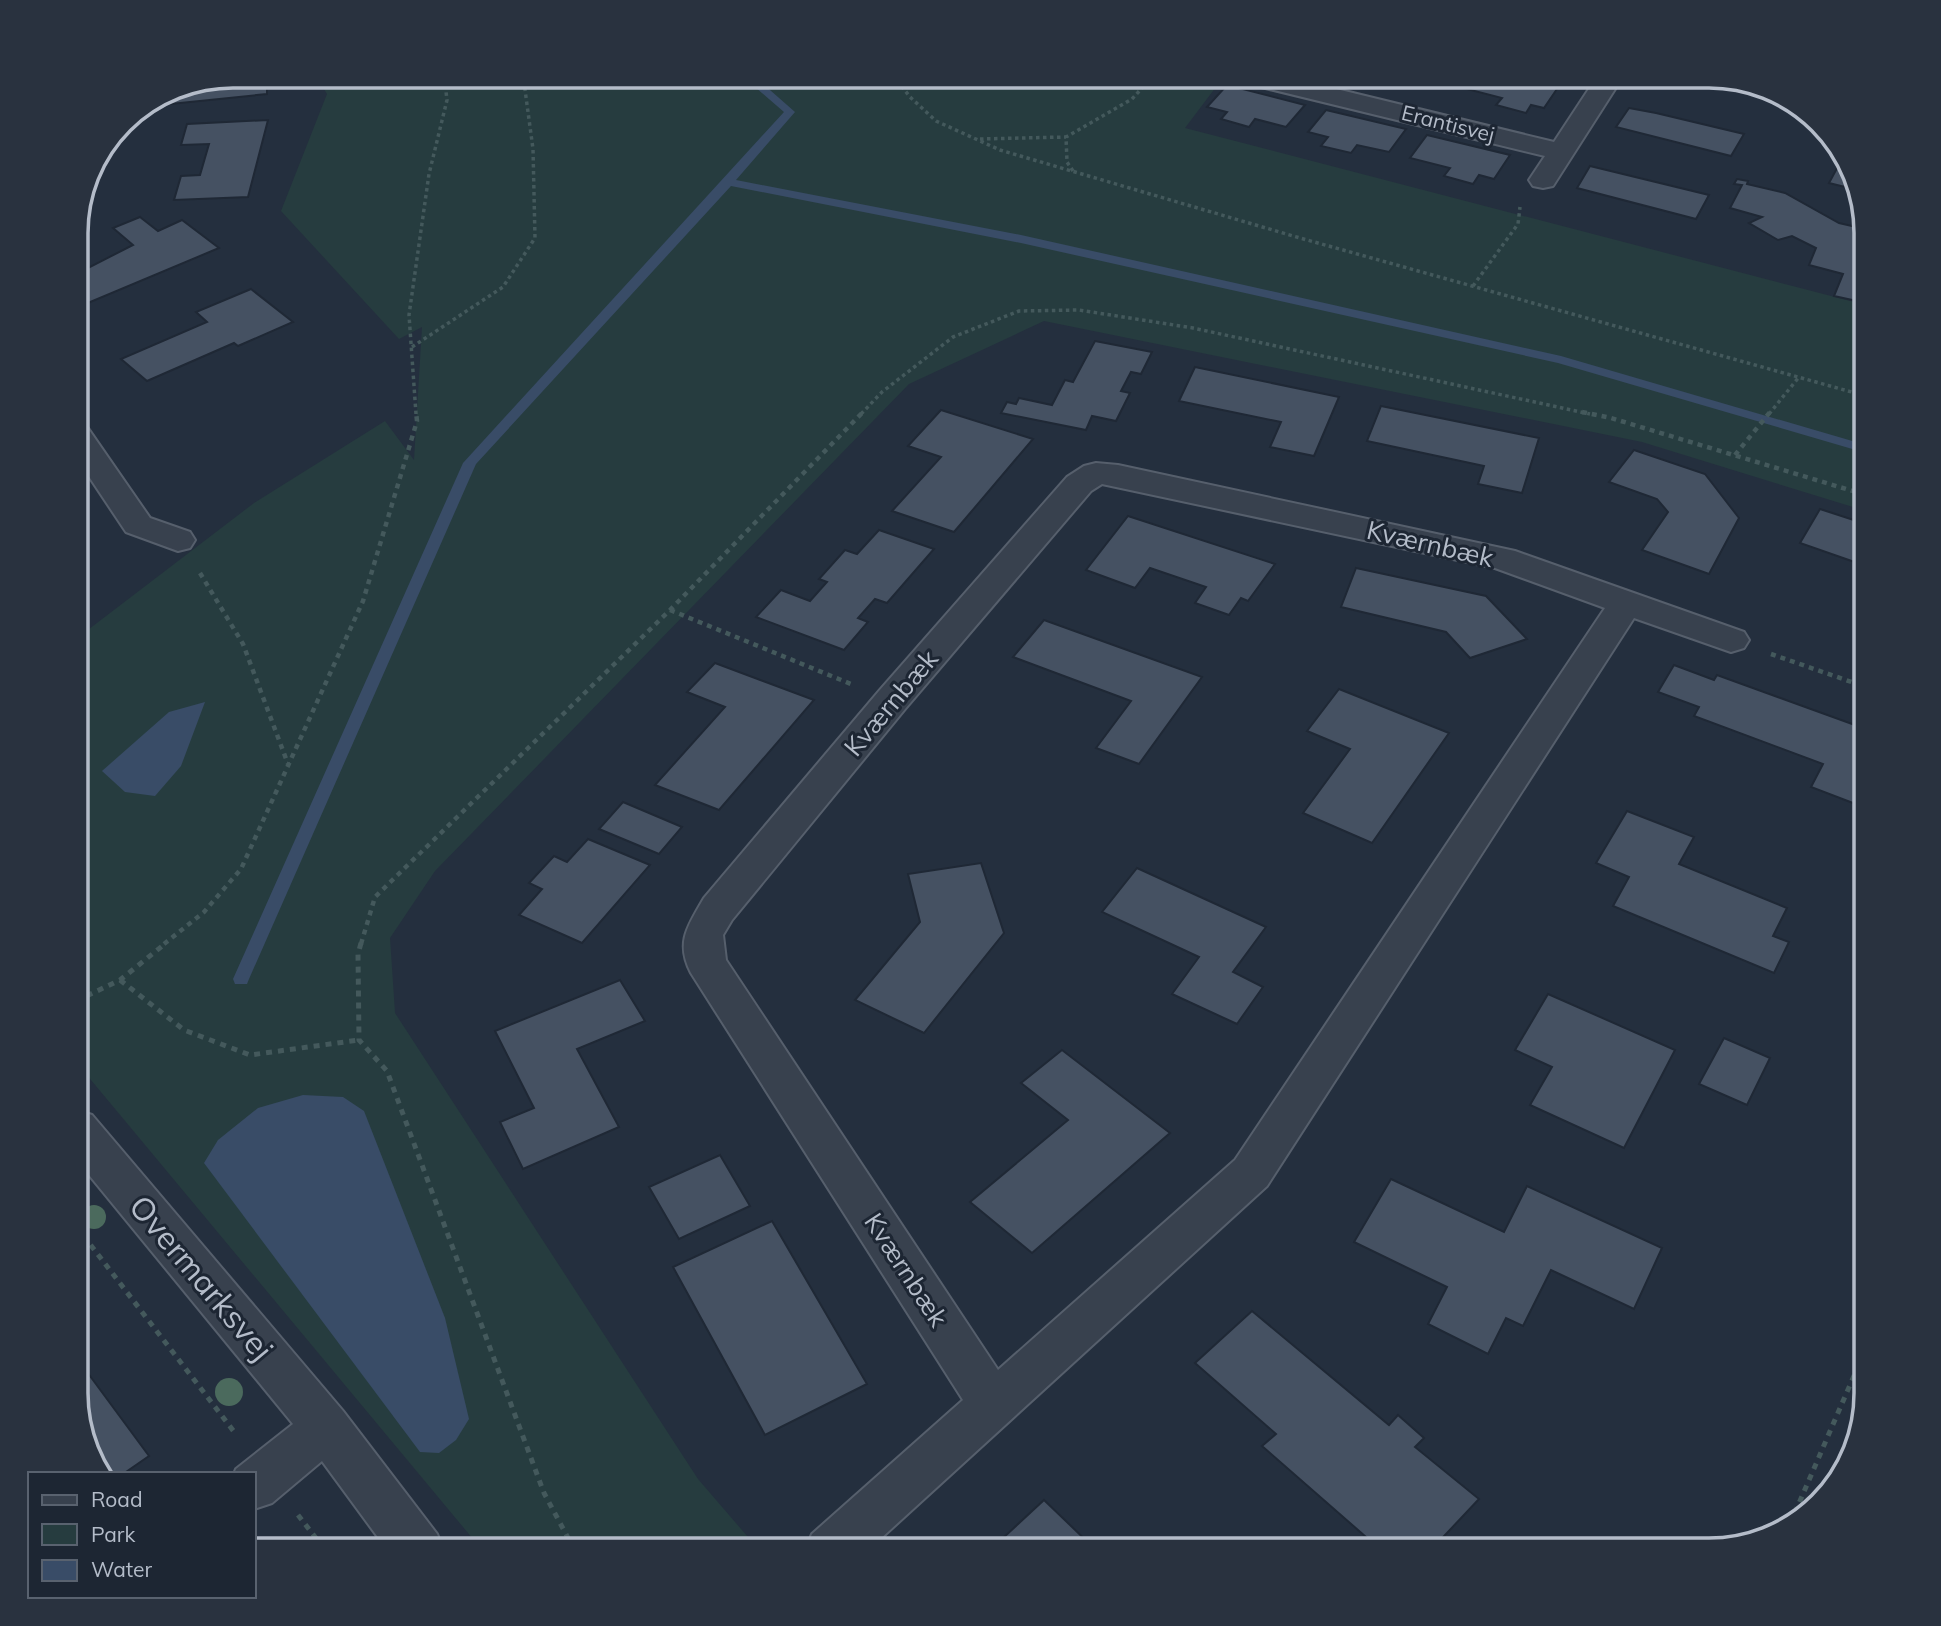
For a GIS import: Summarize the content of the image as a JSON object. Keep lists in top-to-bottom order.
{
  "streets": {
    "street": ["Erantisvej", "Kværnbæk", "Overmarksvej"]
  },
  "legend": ["Road", "Park", "Water"]
}
